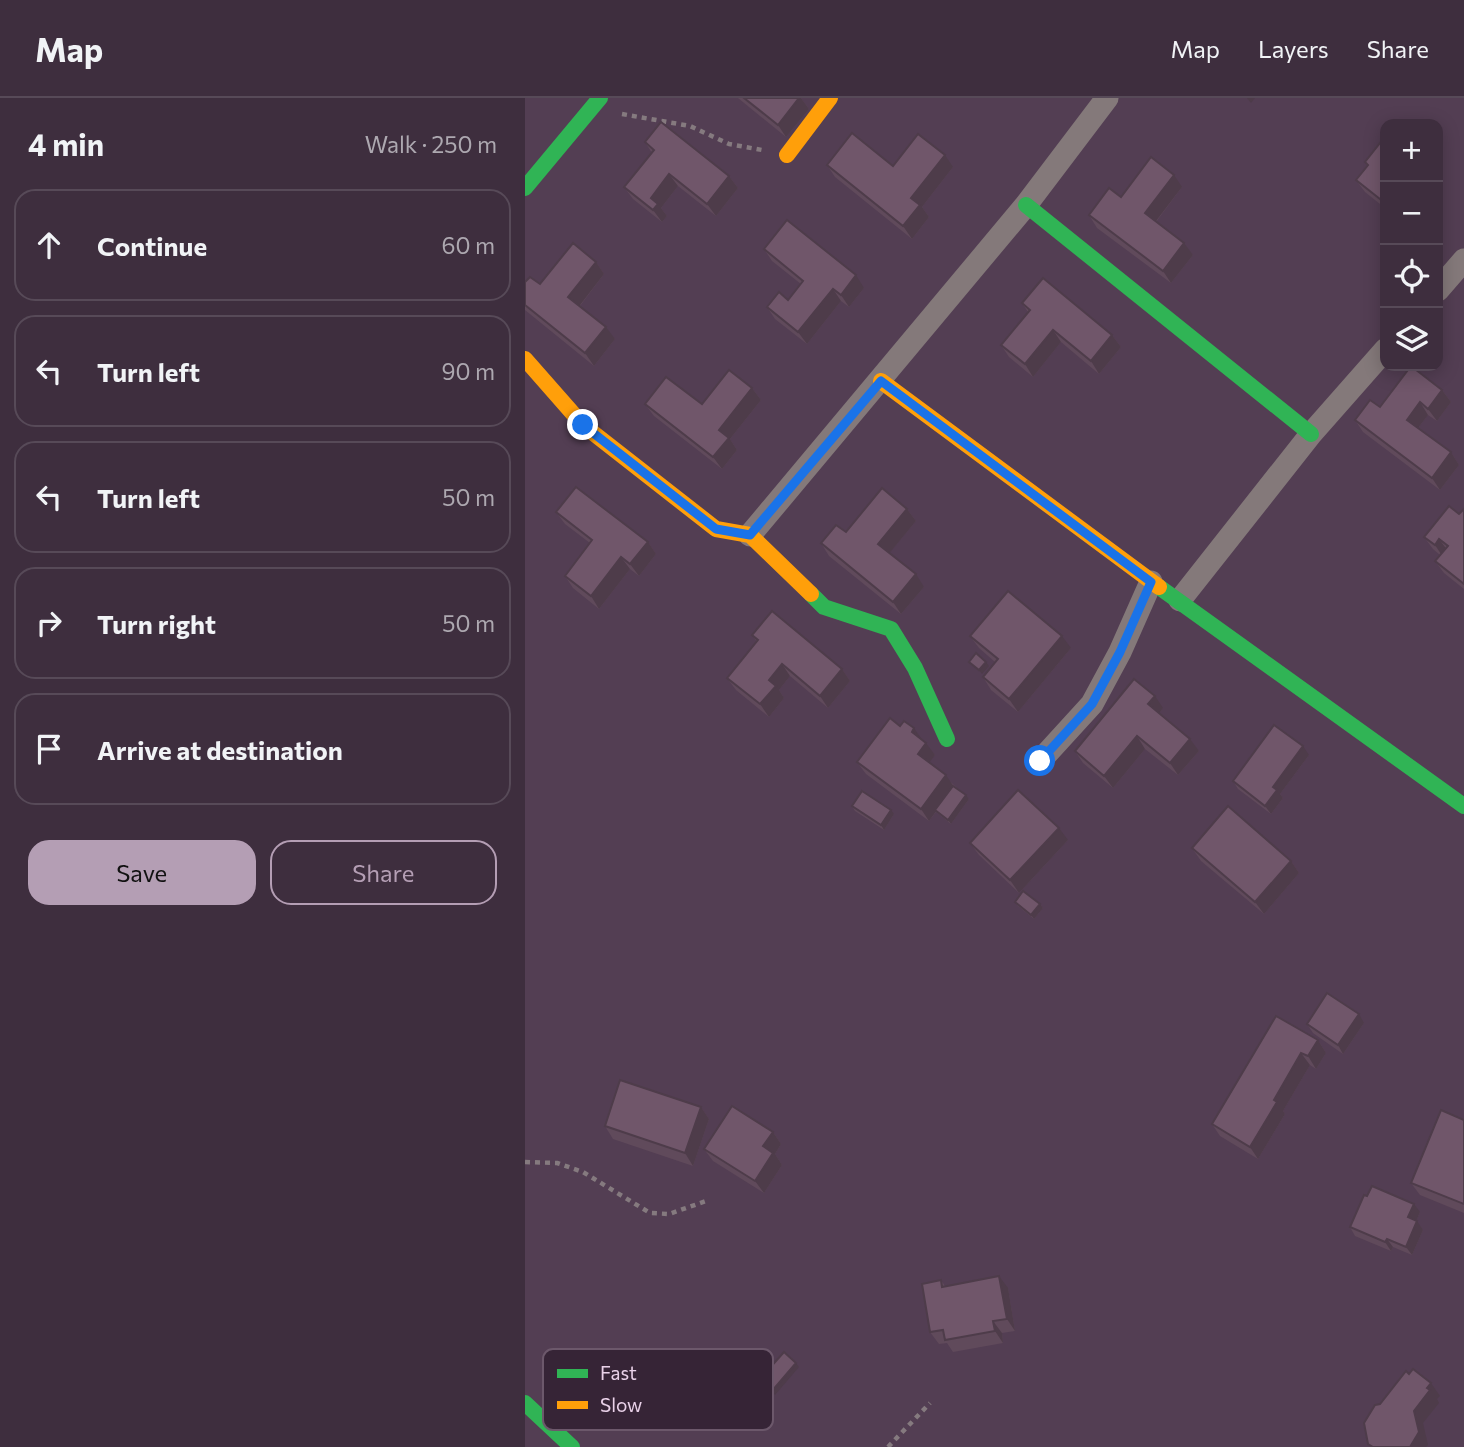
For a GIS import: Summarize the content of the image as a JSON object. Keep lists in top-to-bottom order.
{
  "legend": ["Fast", "Slow"],
  "page": {
    "header": "Map",
    "nav": ["Map", "Layers", "Share"],
    "heading": ["4 min", "Walk · 250 m"],
    "map_buttons": ["+", "−"],
    "list": [
      ["Continue", "60 m"],
      ["Turn left", "90 m"],
      ["Turn left", "50 m"],
      ["Turn right", "50 m"],
      "Arrive at destination"
    ],
    "buttons": ["Save", "Share"]
  }
}
